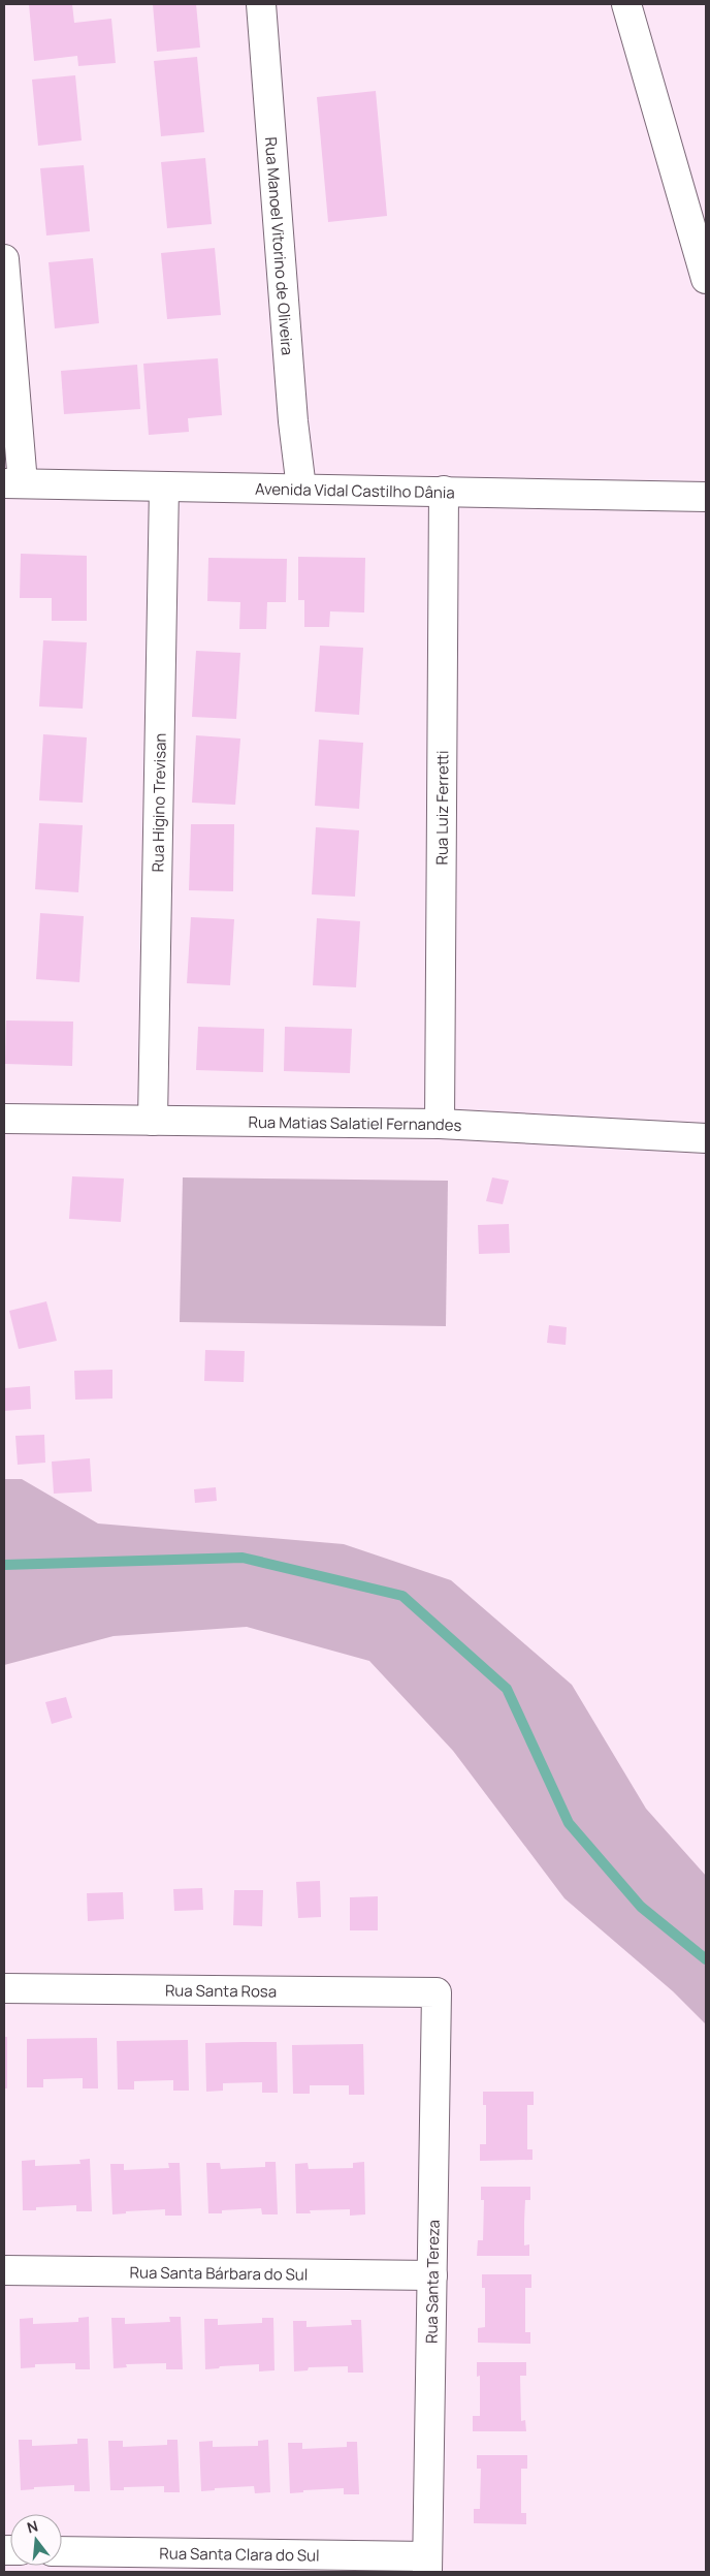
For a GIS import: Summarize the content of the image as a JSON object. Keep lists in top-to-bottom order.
{
  "streets": {
    "street": [
      "Rua Manoel Vitorino de Oliveira",
      "Avenida Vidal Castilho Dânia",
      "Rua Higino Trevisan",
      "Rua Luiz Ferretti",
      "Rua Matias Salatiel Fernandes",
      "Rua Santa Rosa",
      "Rua Santa Bárbara do Sul",
      "Rua Santa Tereza",
      "Rua Santa Clara do Sul"
    ]
  },
  "crossings": [
    ["Rua Manoel Vitorino de Oliveira", "Avenida Vidal Castilho Dânia"],
    ["Avenida Vidal Castilho Dânia", "Rua Higino Trevisan"],
    ["Avenida Vidal Castilho Dânia", "Rua Luiz Ferretti"],
    ["Rua Higino Trevisan", "Rua Matias Salatiel Fernandes"],
    ["Rua Luiz Ferretti", "Rua Matias Salatiel Fernandes"],
    ["Rua Santa Rosa", "Rua Santa Tereza"],
    ["Rua Santa Bárbara do Sul", "Rua Santa Tereza"],
    ["Rua Santa Tereza", "Rua Santa Clara do Sul"]
  ],
  "north": "top"
}
